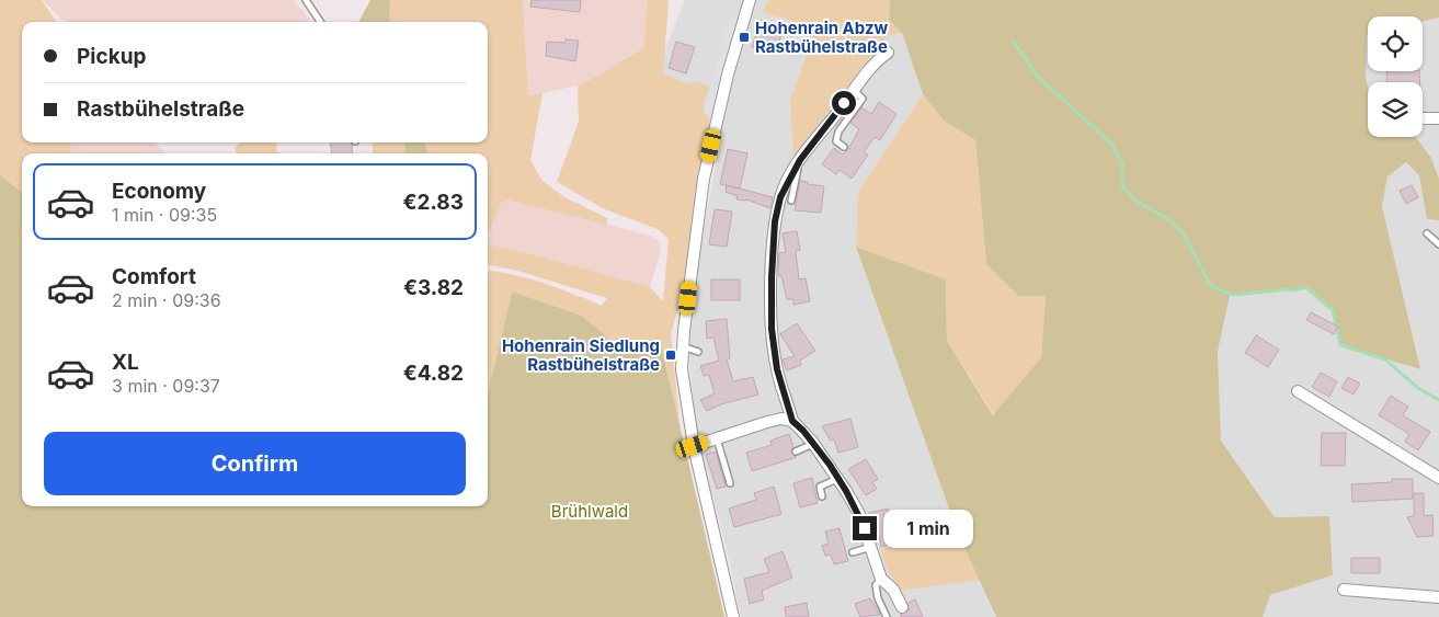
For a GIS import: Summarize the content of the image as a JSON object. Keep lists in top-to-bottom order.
{
  "parks": ["Brühlwald"],
  "places": {
    "transit": ["Hohenrain Abzw Rastbühelstraße", "Hohenrain Siedlung Rastbühelstraße"]
  },
  "page": {
    "banner": ["Pickup", "Rastbühelstraße"],
    "list": [
      {
        "name": "Economy",
        "note": "1 min · 09:35",
        "value": "€2.83"
      },
      {
        "name": "Comfort",
        "note": "2 min · 09:36",
        "value": "€3.82"
      },
      {
        "name": "XL",
        "note": "3 min · 09:37",
        "value": "€4.82"
      }
    ],
    "buttons": "Confirm",
    "bubble": "1 min"
  }
}
